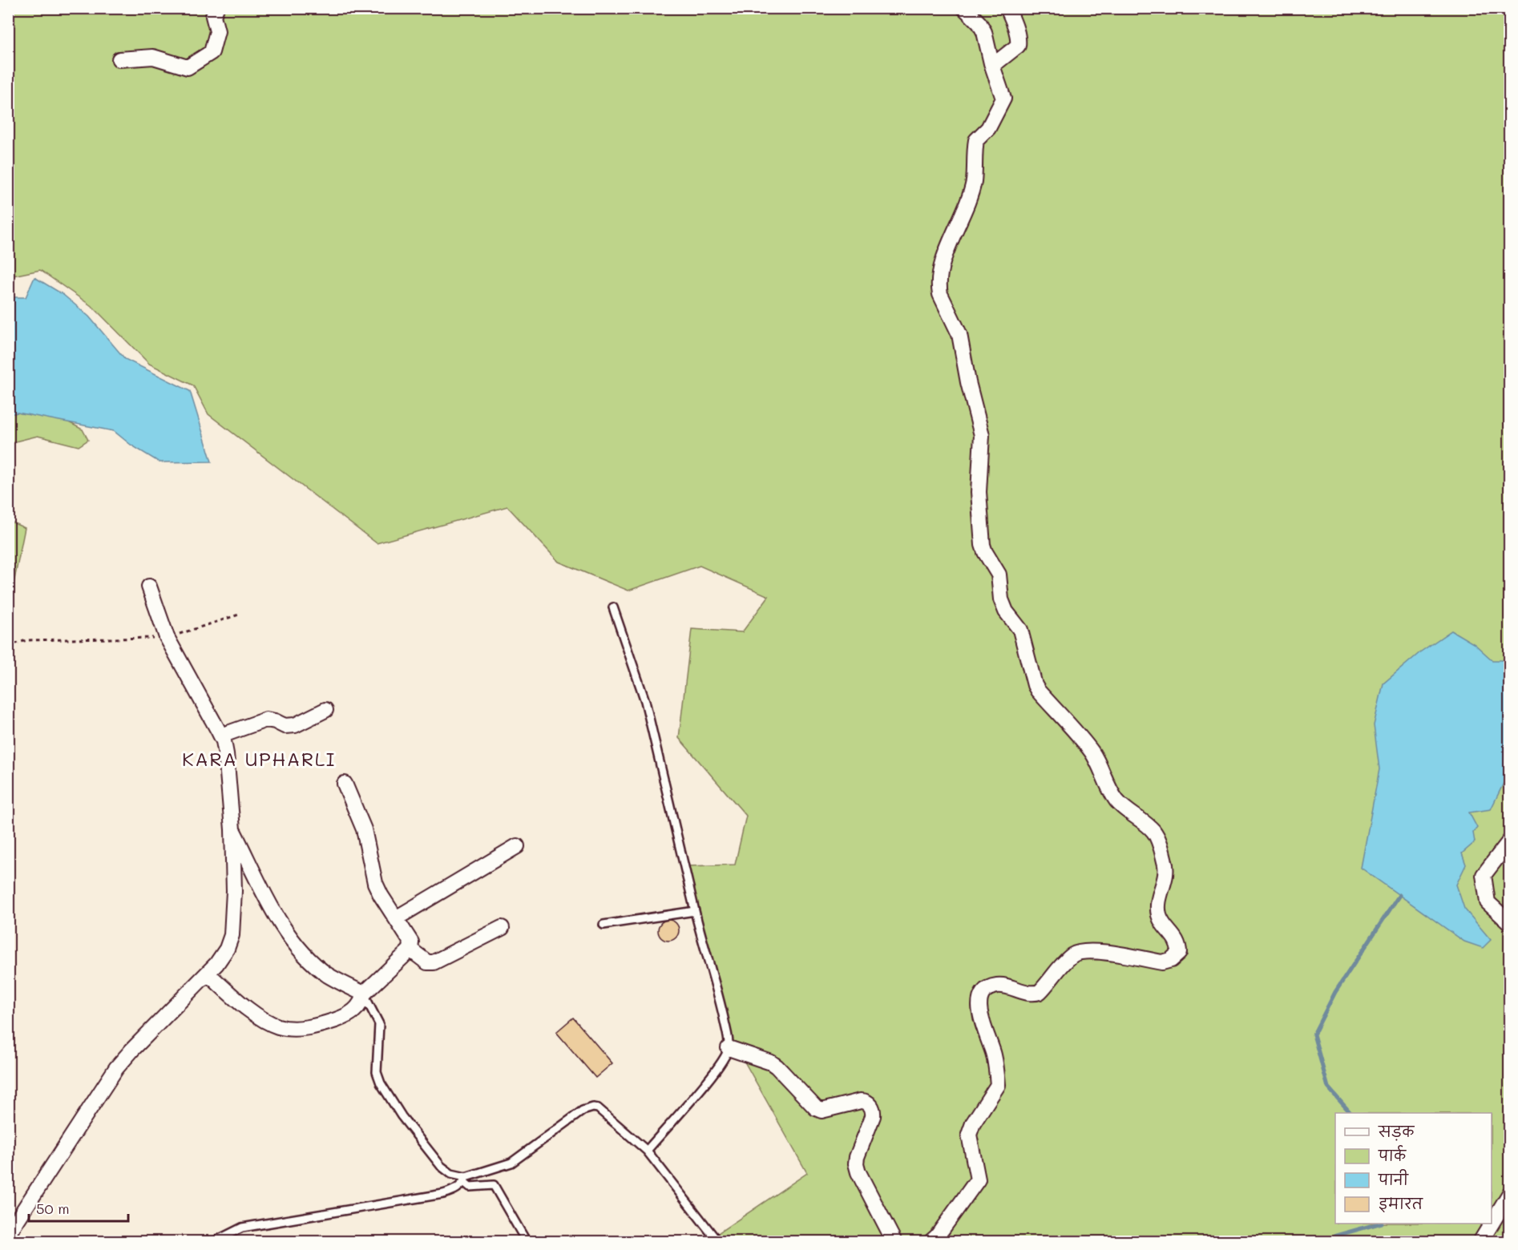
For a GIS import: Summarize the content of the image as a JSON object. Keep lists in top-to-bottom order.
{
  "districts": ["KARA UPHARLI"],
  "legend": [
    "सड़क",
    "पार्क",
    "पानी",
    "इमारत"
  ],
  "scale_bar": "50 m"
}
